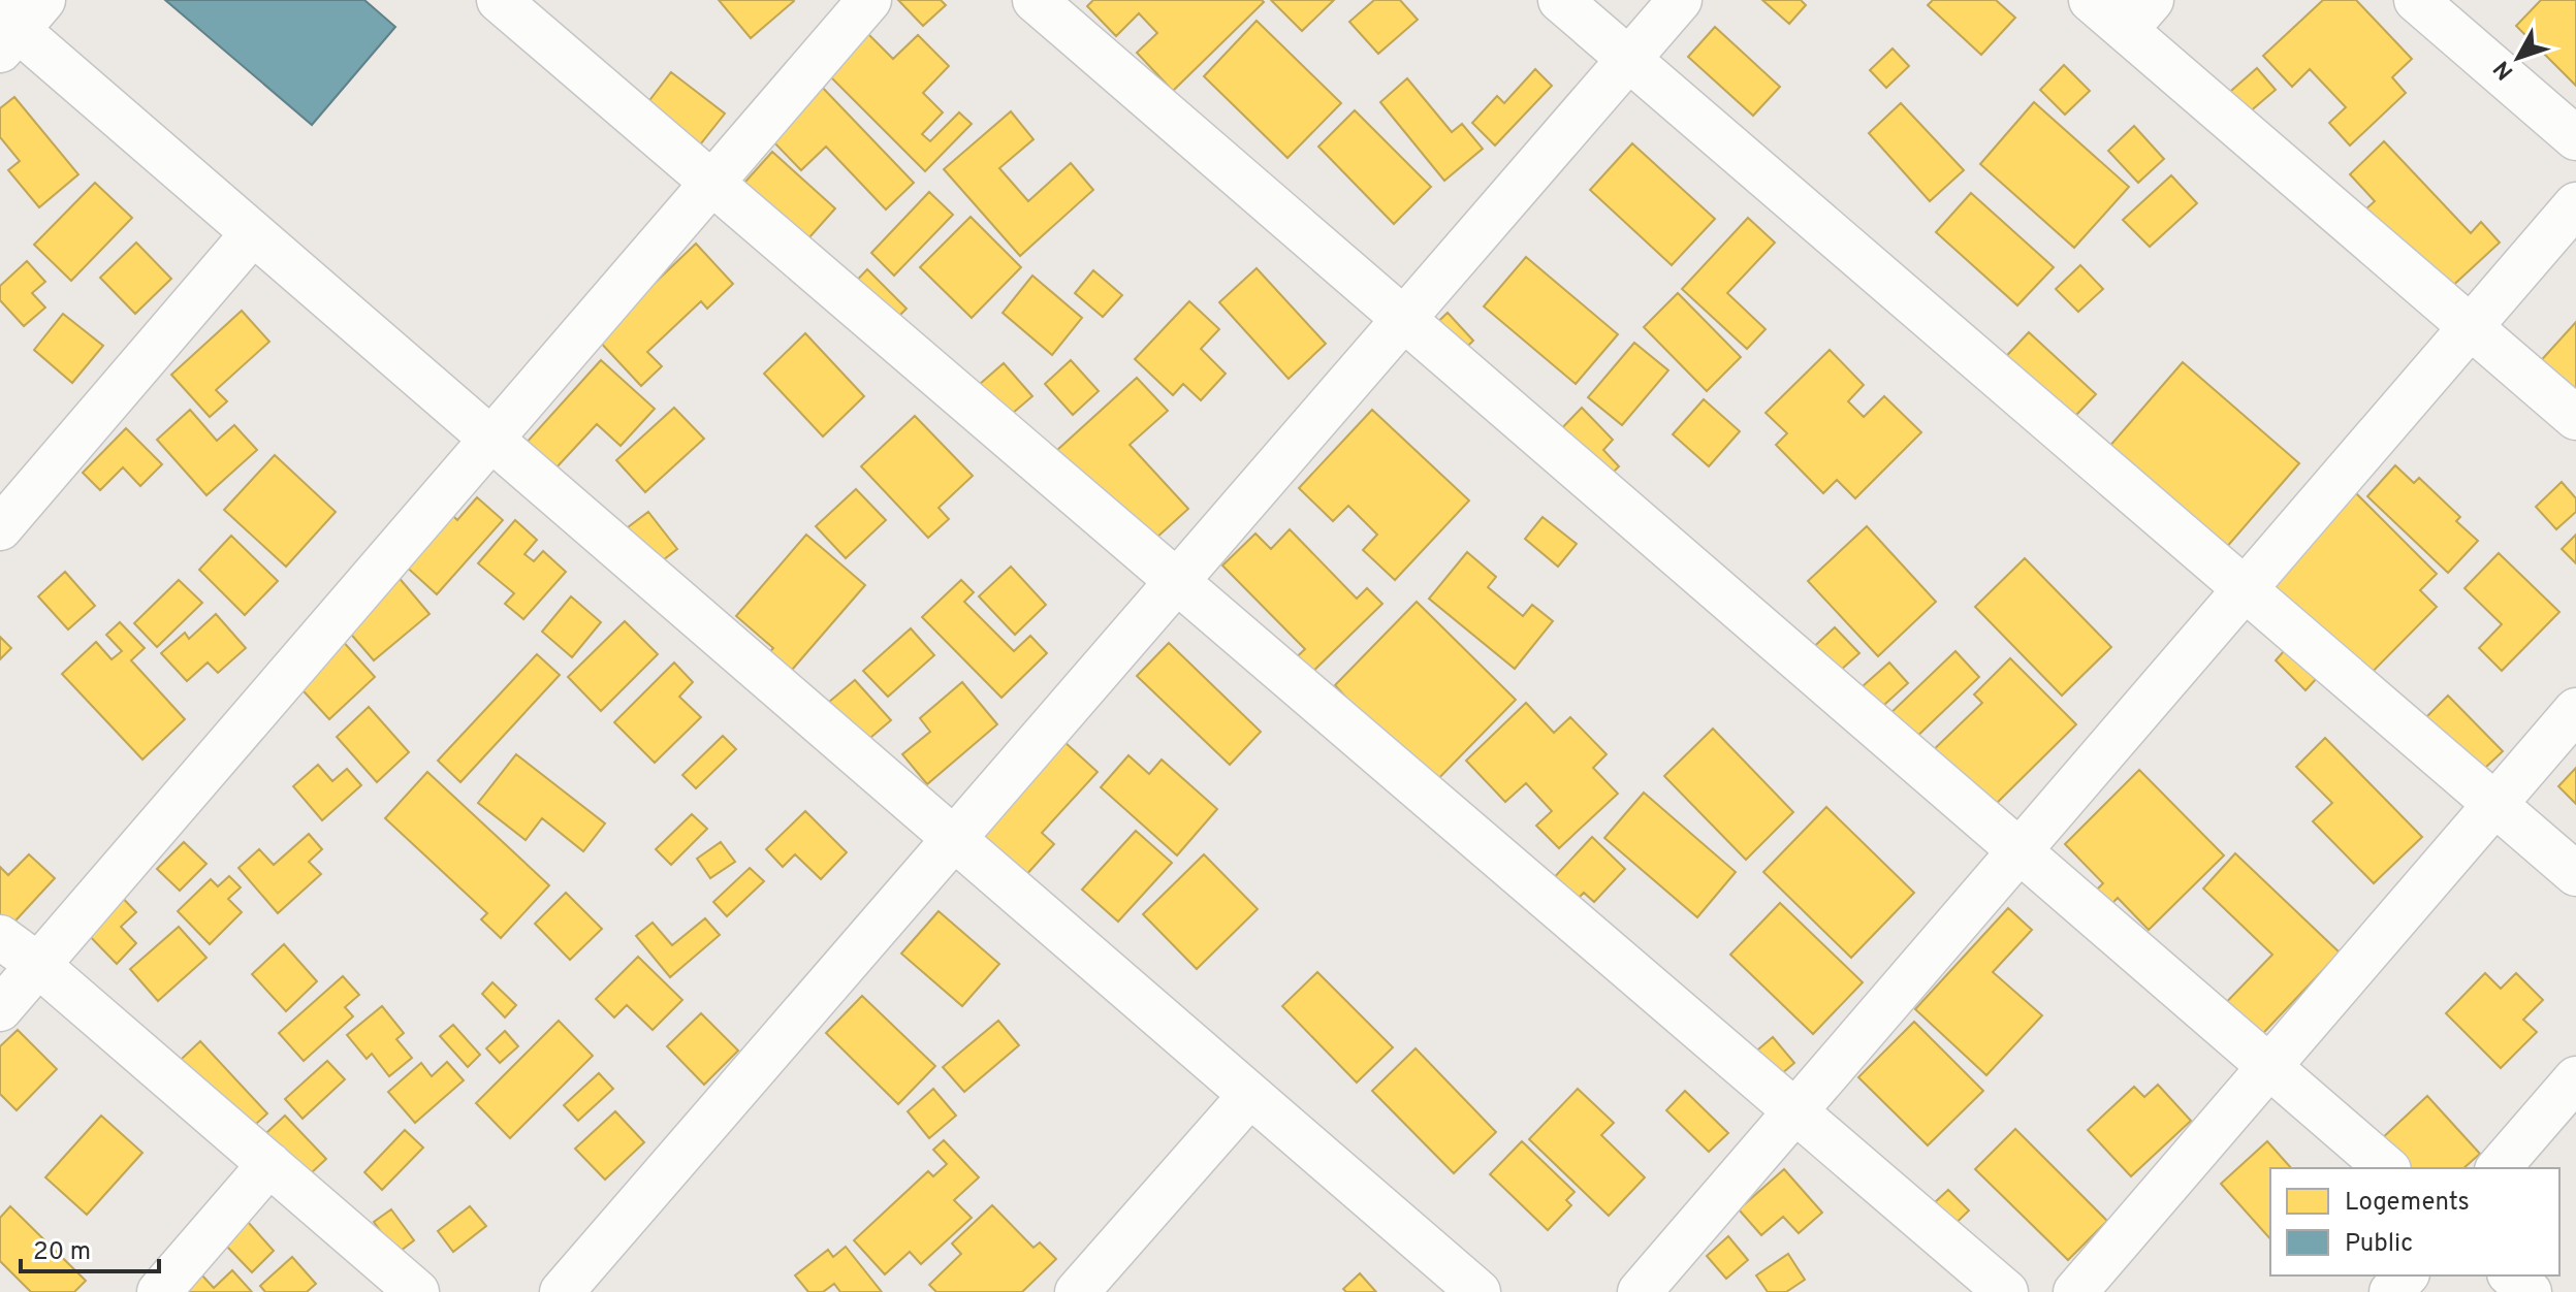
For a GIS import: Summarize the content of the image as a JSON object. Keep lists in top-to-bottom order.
{
  "legend": ["Logements", "Public"],
  "scale_bar": "20 m",
  "north": "bottom left"
}
